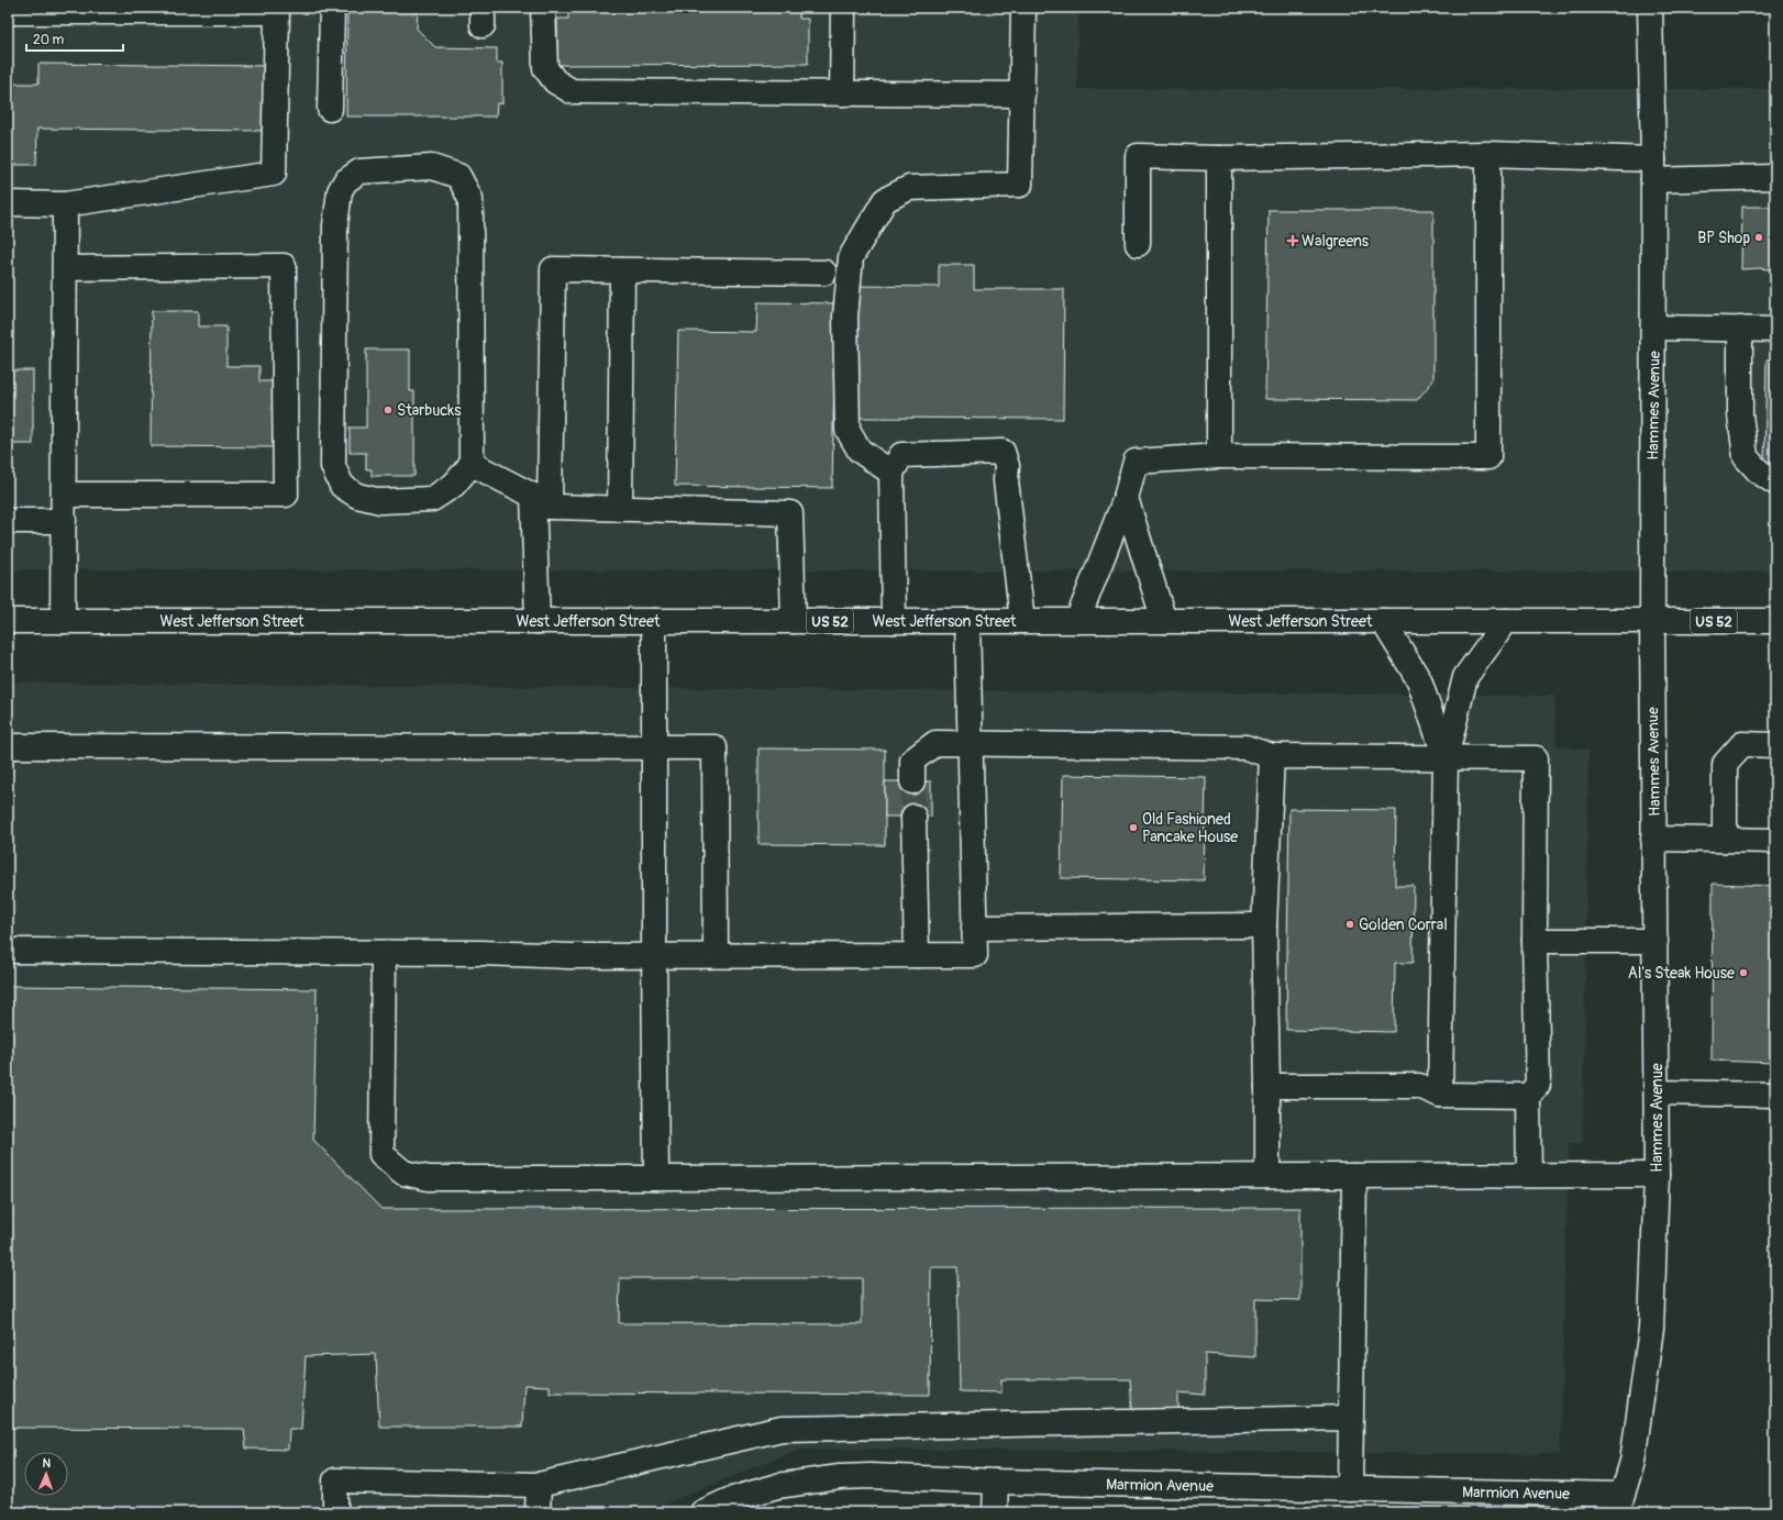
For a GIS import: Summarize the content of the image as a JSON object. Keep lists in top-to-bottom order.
{
  "streets": {
    "street": [
      "Hammes Avenue",
      "West Jefferson Street",
      "US 52",
      "Marmion Avenue"
    ]
  },
  "crossings": [
    ["Hammes Avenue", "West Jefferson Street"],
    ["Hammes Avenue", "Marmion Avenue"]
  ],
  "places": {
    "other": [
      "BP Shop",
      "Starbucks",
      "Old Fashioned Pancake House",
      "Golden Corral",
      "Al's Steak House"
    ],
    "health": ["Walgreens"]
  },
  "scale_bar": "20 m",
  "north": "top"
}
